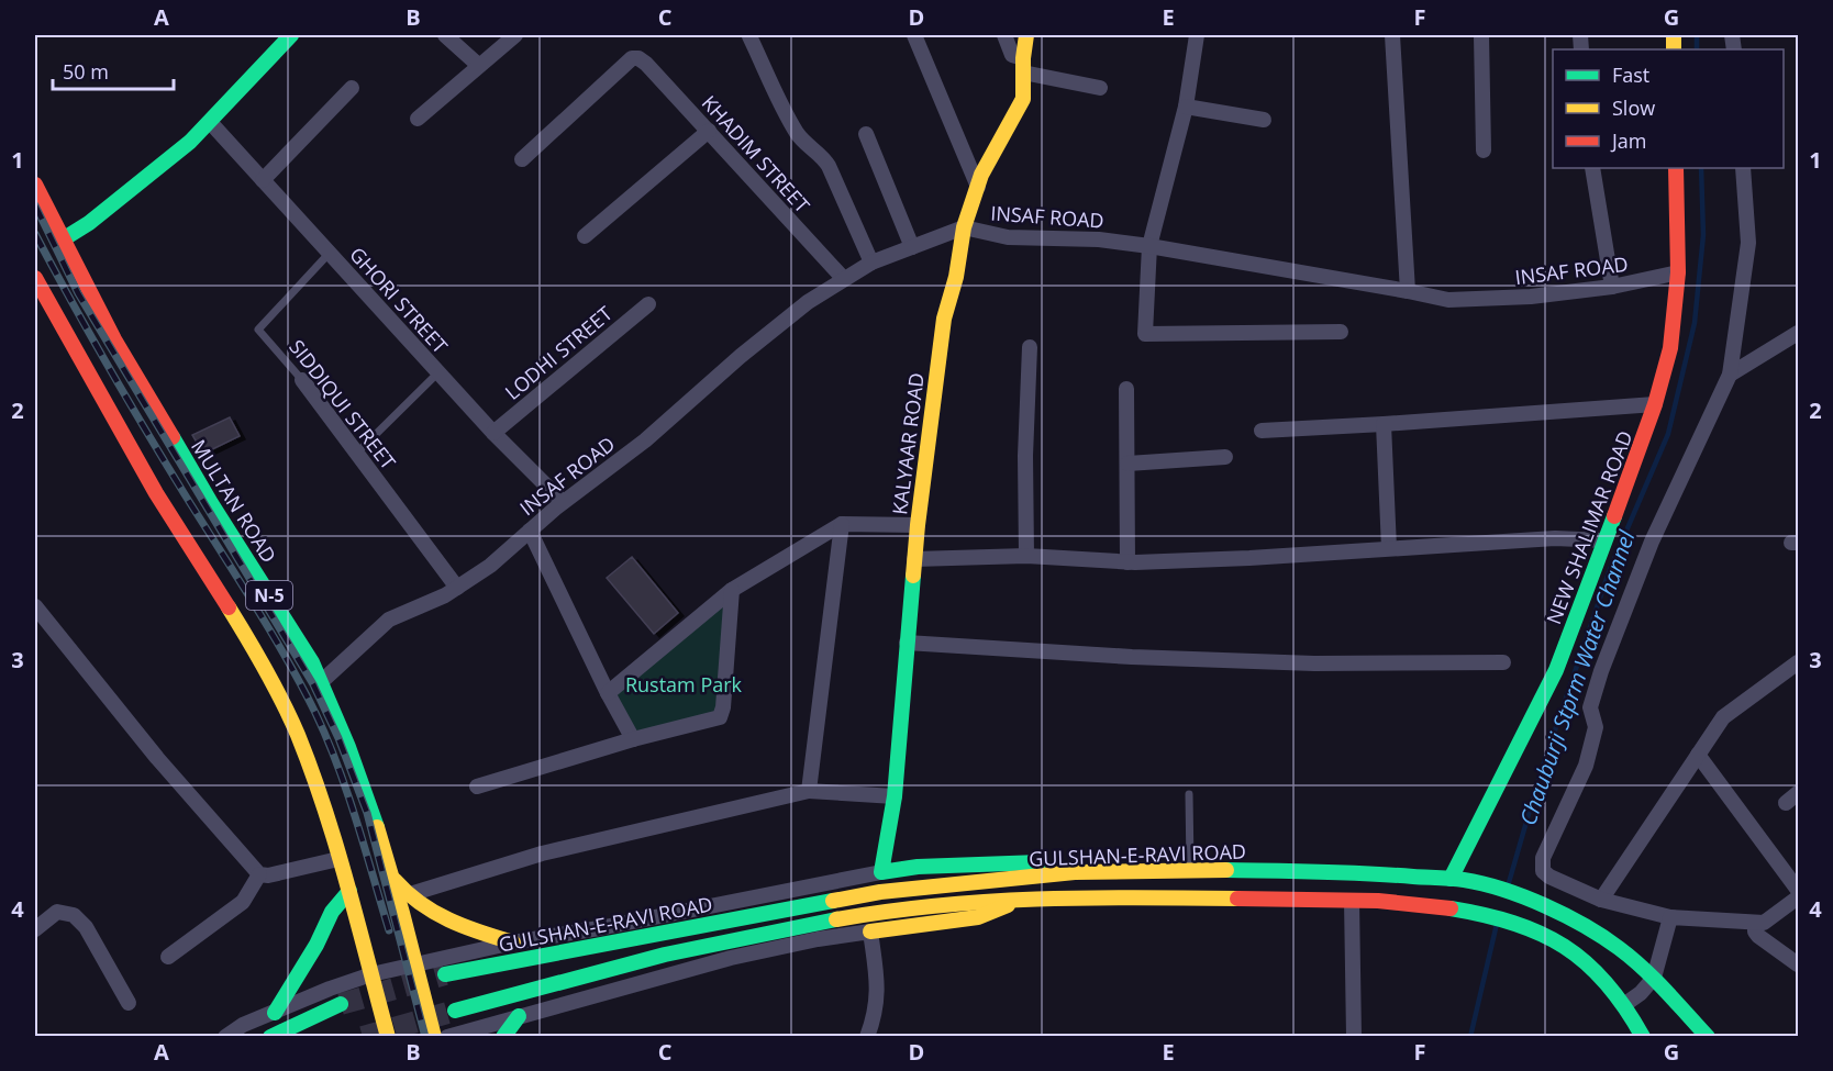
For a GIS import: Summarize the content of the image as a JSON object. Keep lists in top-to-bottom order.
{
  "streets": {
    "main road": [
      "KALYAAR ROAD",
      "MULTAN ROAD",
      "NEW SHALIMAR ROAD",
      "N-5",
      "GULSHAN-E-RAVI ROAD"
    ],
    "street": [
      "KHADIM STREET",
      "INSAF ROAD",
      "GHORI STREET",
      "LODHI STREET",
      "SIDDIQUI STREET"
    ]
  },
  "crossings": [
    ["KHADIM STREET", "INSAF ROAD"],
    ["INSAF ROAD", "GHORI STREET"],
    ["INSAF ROAD", "SIDDIQUI STREET"],
    ["INSAF ROAD", "KALYAAR ROAD"],
    ["INSAF ROAD", "MULTAN ROAD"],
    ["INSAF ROAD", "NEW SHALIMAR ROAD"],
    ["GHORI STREET", "LODHI STREET"],
    ["GHORI STREET", "SIDDIQUI STREET"],
    ["NEW SHALIMAR ROAD", "GULSHAN-E-RAVI ROAD"]
  ],
  "water": ["Chauburji Stprm Water Channel"],
  "parks": ["Rustam Park"],
  "legend": ["Fast", "Slow", "Jam"],
  "scale_bar": "50 m",
  "grid": {
    "columns": [
      "A",
      "B",
      "C",
      "D",
      "E",
      "F",
      "G"
    ],
    "rows": [
      "1",
      "2",
      "3",
      "4"
    ]
  }
}
